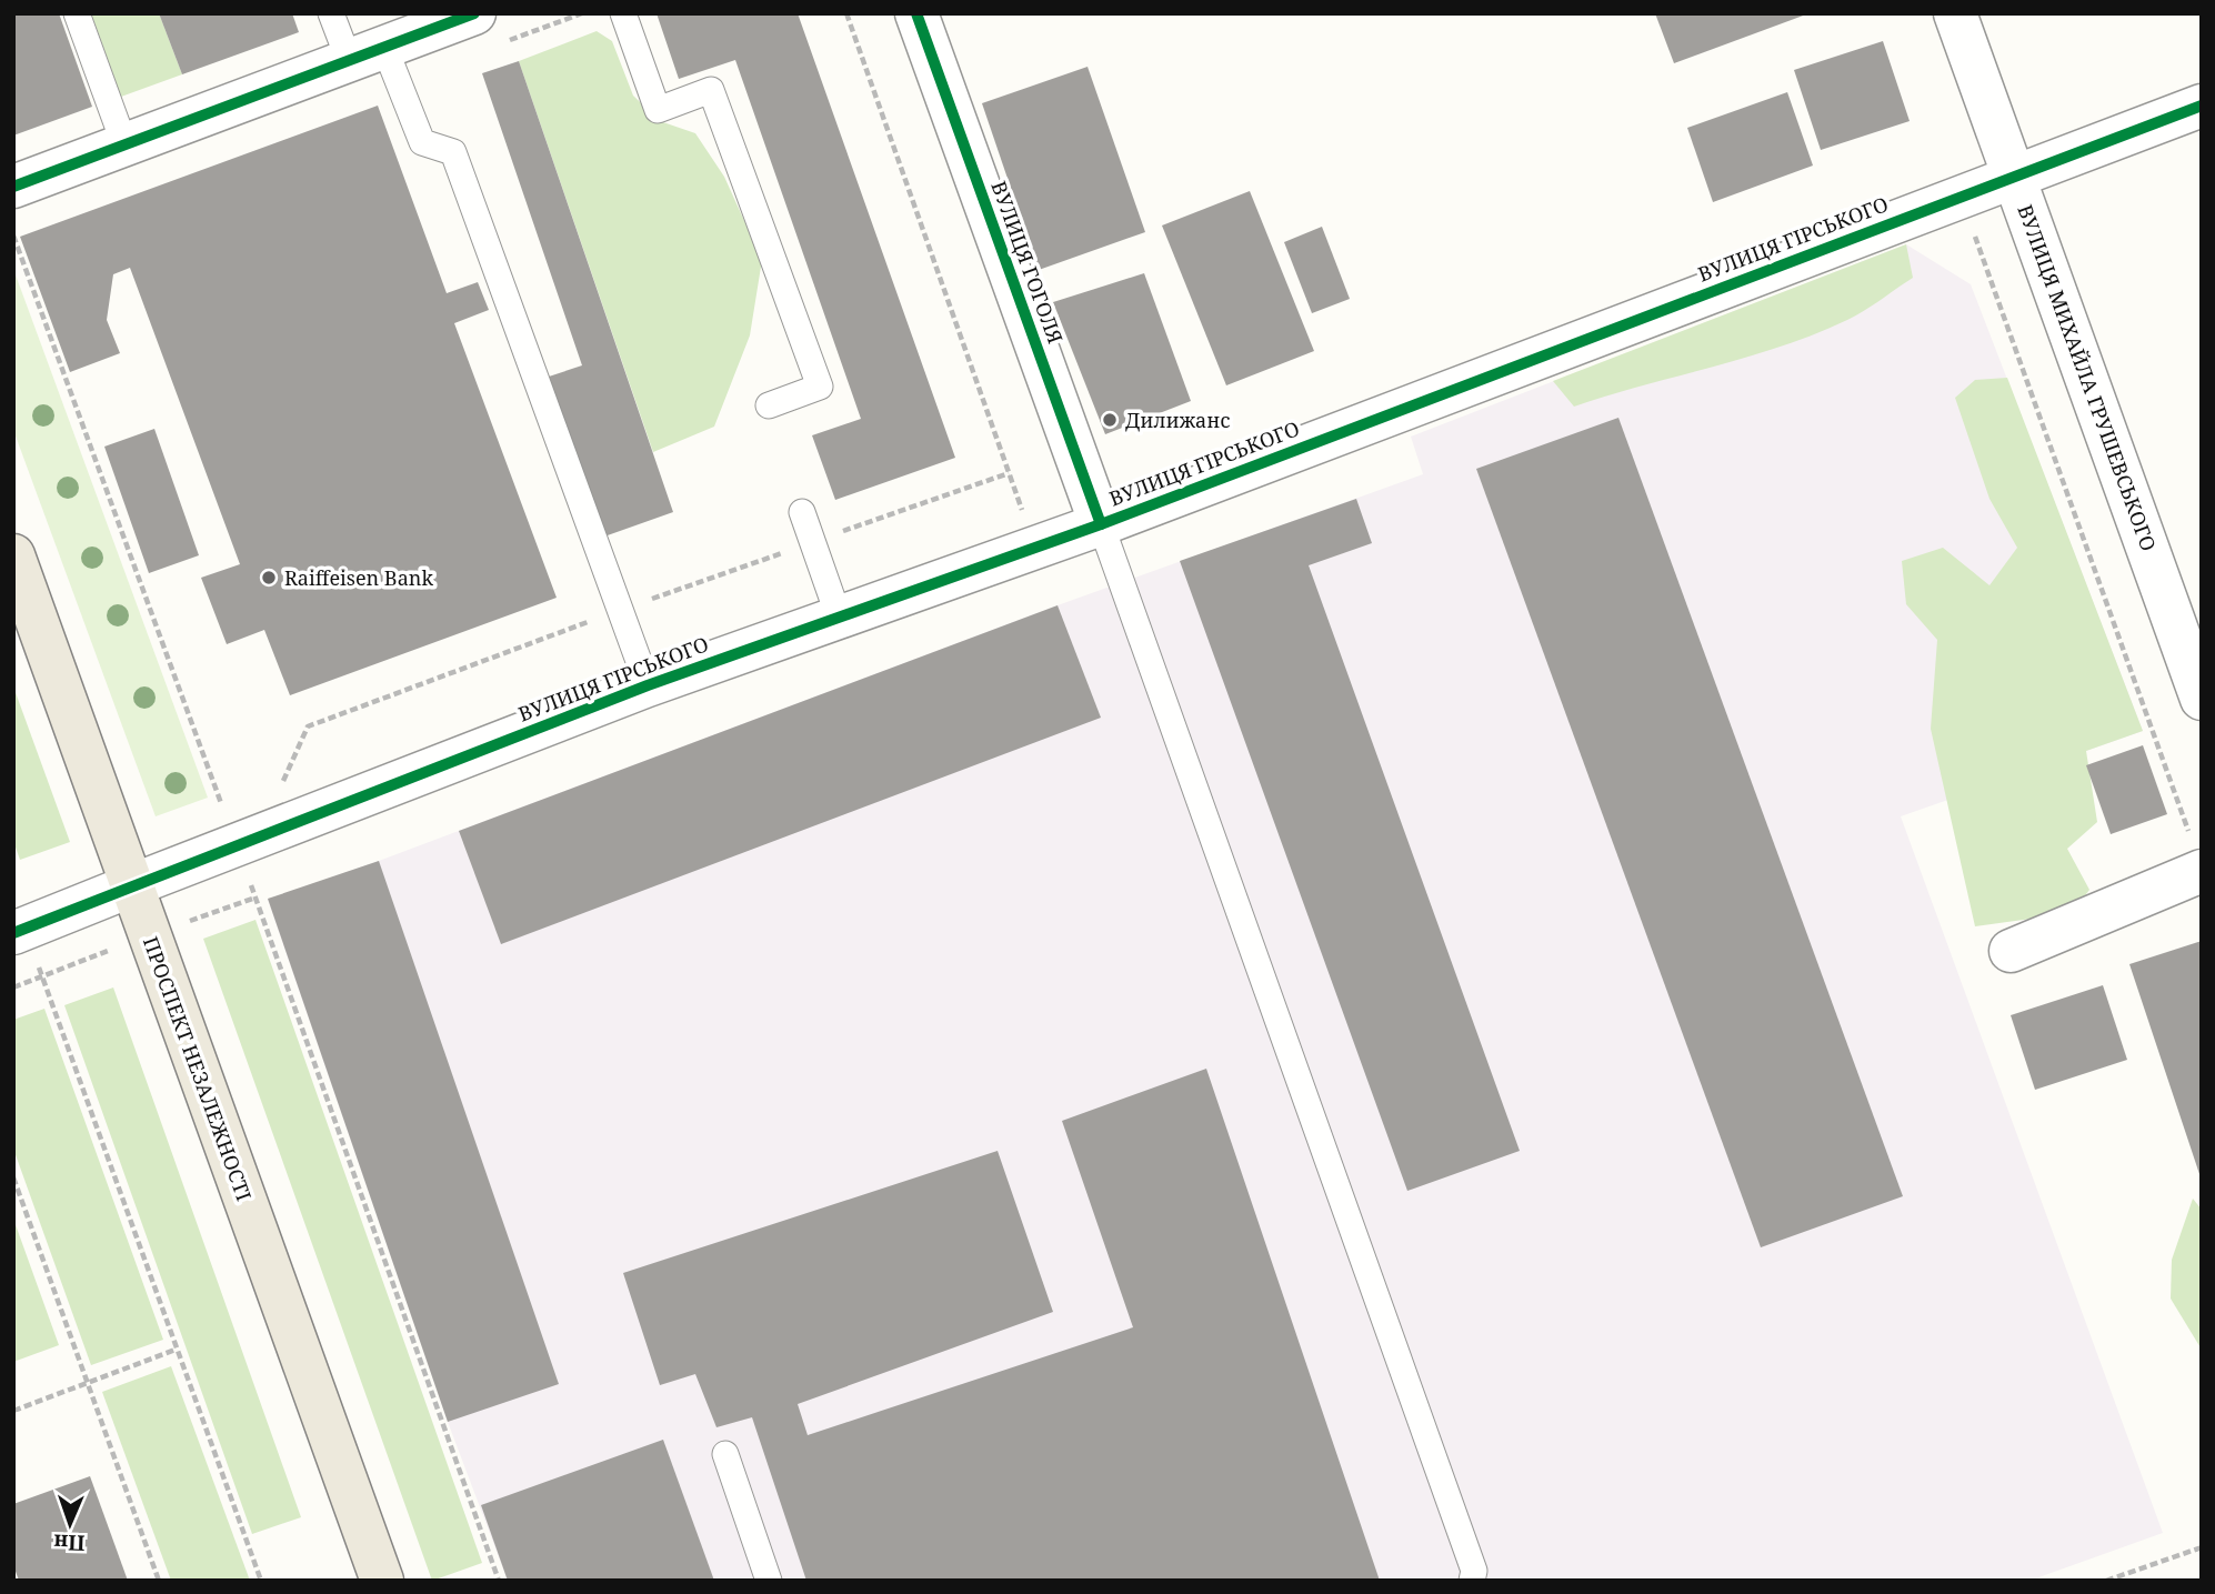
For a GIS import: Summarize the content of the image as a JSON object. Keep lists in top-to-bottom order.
{
  "streets": {
    "main road": ["ПРОСПЕКТ НЕЗАЛЕЖНОСТІ"],
    "street": ["ВУЛИЦЯ ГІРСЬКОГО", "ВУЛИЦЯ ГОГОЛЯ", "ВУЛИЦЯ МИХАЙЛА ГРУШЕВСЬКОГО"]
  },
  "crossings": [
    ["ВУЛИЦЯ ГІРСЬКОГО", "ВУЛИЦЯ ГОГОЛЯ"],
    ["ВУЛИЦЯ ГІРСЬКОГО", "ВУЛИЦЯ МИХАЙЛА ГРУШЕВСЬКОГО"],
    ["ВУЛИЦЯ ГІРСЬКОГО", "ПРОСПЕКТ НЕЗАЛЕЖНОСТІ"]
  ],
  "places": ["Дилижанс", "Raiffeisen Bank"],
  "north": "bottom"
}
